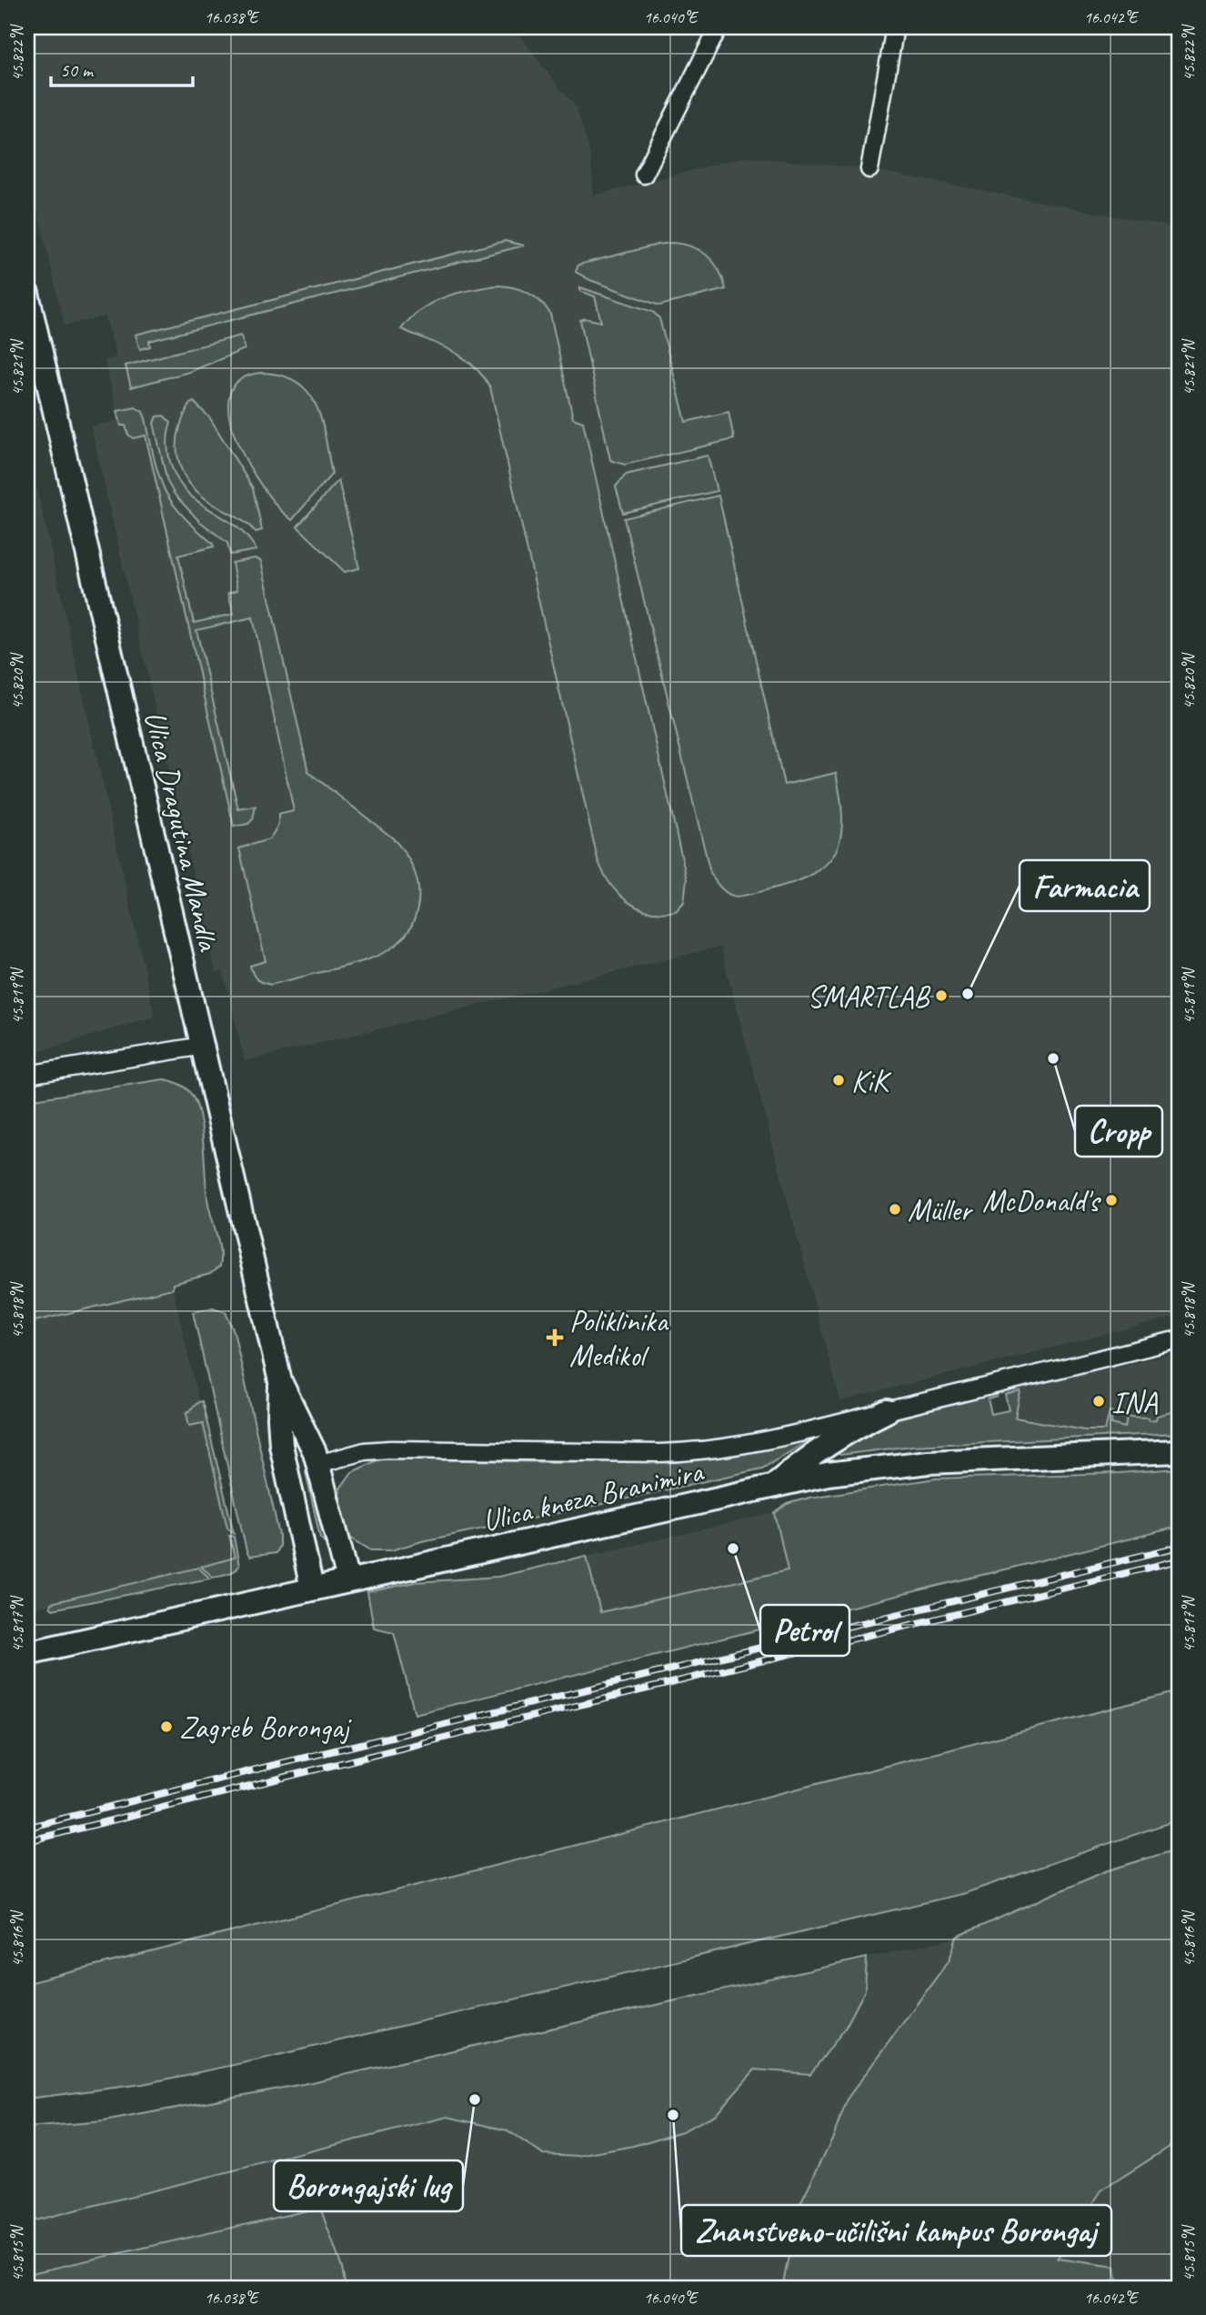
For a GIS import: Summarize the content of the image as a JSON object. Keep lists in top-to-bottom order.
{
  "streets": {
    "main road": ["Ulica Dragutina Mandla", "Ulica kneza Branimira"]
  },
  "crossings": [
    ["Ulica Dragutina Mandla", "Ulica kneza Branimira"]
  ],
  "places": {
    "other": [
      "Farmacia",
      "SMARTLAB",
      "Cropp",
      "KiK",
      "McDonald's",
      "Müller",
      "INA",
      "Petrol",
      "Zagreb Borongaj",
      "Borongajski lug",
      "Znanstveno-učilišni kampus Borongaj"
    ],
    "health": ["Poliklinika Medikol"]
  },
  "scale_bar": "50 m",
  "coordinates": [
    "16.038°E",
    "16.040°E",
    "16.042°E",
    "45.822°N",
    "45.821°N",
    "45.820°N",
    "45.819°N",
    "45.818°N",
    "45.817°N",
    "45.816°N",
    "45.815°N"
  ]
}
